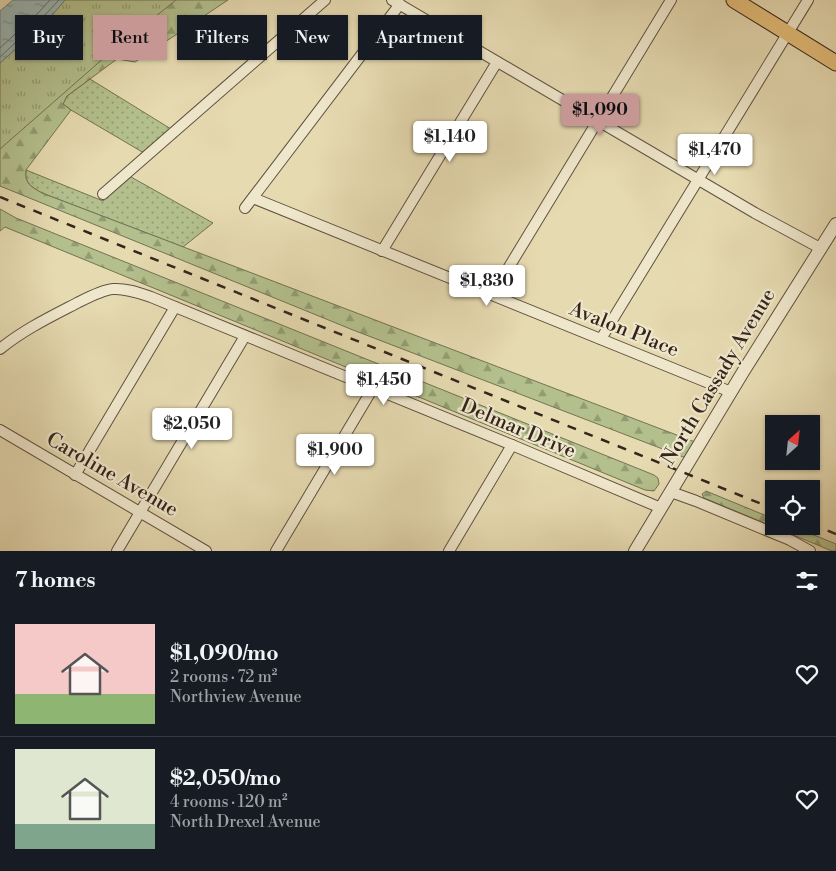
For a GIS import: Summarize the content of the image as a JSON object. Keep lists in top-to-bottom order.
{
  "streets": {
    "street": [
      "Avalon Place",
      "North Cassady Avenue",
      "Delmar Drive",
      "Caroline Avenue"
    ]
  },
  "crossings": [
    ["Avalon Place", "North Cassady Avenue"],
    ["North Cassady Avenue", "Delmar Drive"]
  ],
  "north": "top right",
  "page": {
    "chip": [
      "Buy",
      "Rent",
      "Filters",
      "New",
      "Apartment"
    ],
    "price": [
      "$1,090",
      "$1,140",
      "$1,470",
      "$1,830",
      "$1,450",
      "$2,050",
      "$1,900"
    ],
    "heading": "7 homes",
    "list": [
      {
        "name": "$1,090/mo",
        "note": "2 rooms · 72 m² · Northview Avenue"
      },
      {
        "name": "$2,050/mo",
        "note": "4 rooms · 120 m² · North Drexel Avenue"
      }
    ]
  }
}
